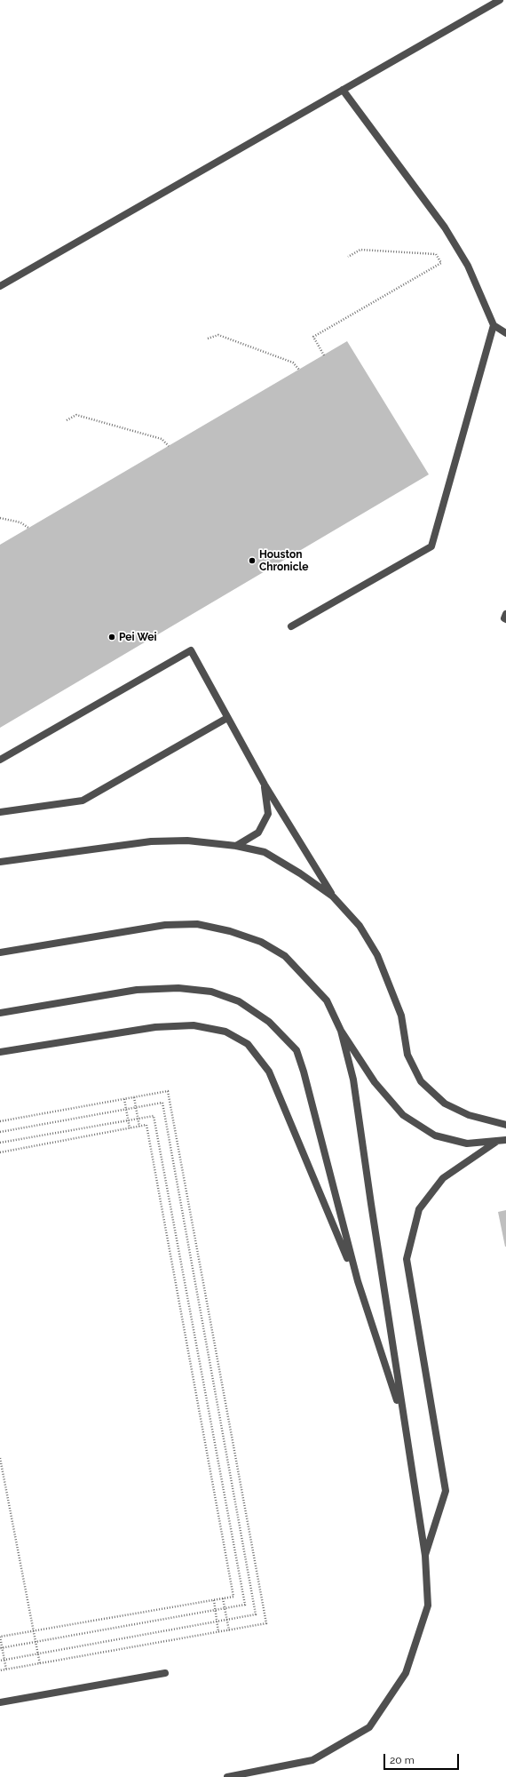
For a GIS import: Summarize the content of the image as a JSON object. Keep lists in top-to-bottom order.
{
  "places": ["Houston Chronicle", "Pei Wei"],
  "scale_bar": "20 m"
}
